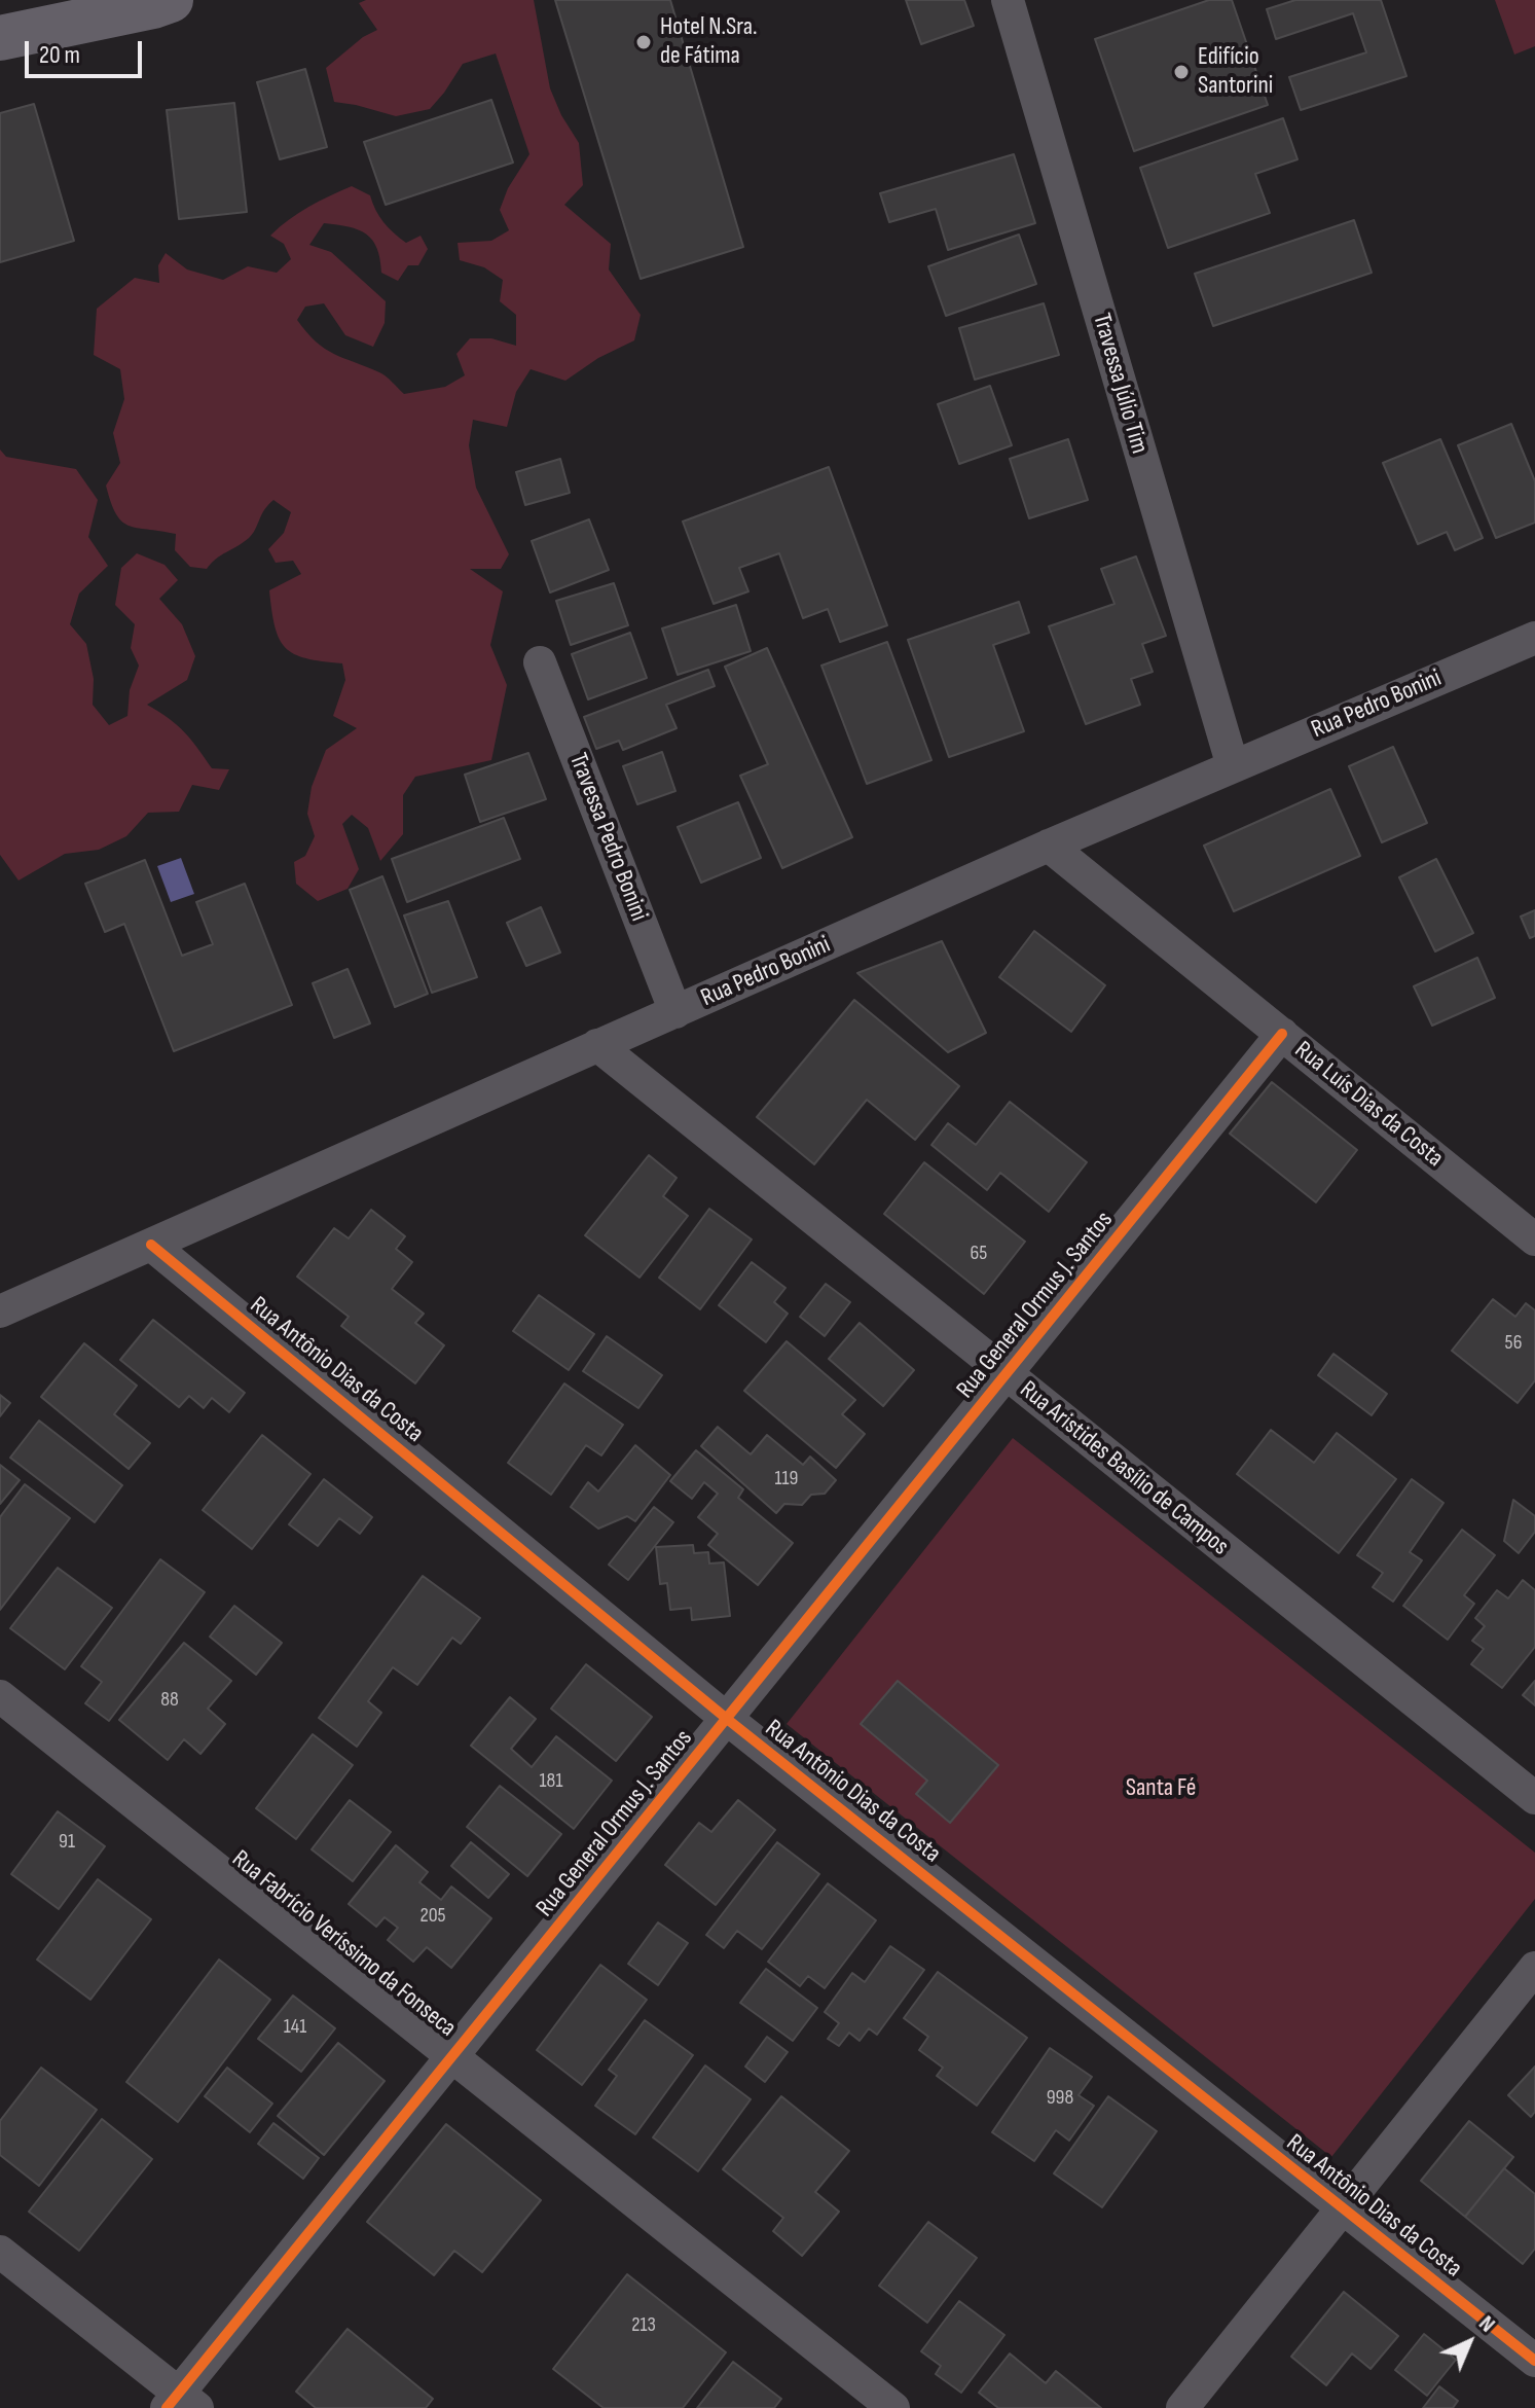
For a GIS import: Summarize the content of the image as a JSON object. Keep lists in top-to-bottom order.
{
  "streets": {
    "street": [
      "Travessa Júlio Tim",
      "Rua Pedro Bonini",
      "Travessa Pedro Bonini",
      "Rua Luís Dias da Costa",
      "Rua General Ormus J. Santos",
      "Rua Antônio Dias da Costa",
      "Rua Aristides Basílio de Campos",
      "Rua Fabrício Veríssimo da Fonseca"
    ]
  },
  "crossings": [
    ["Travessa Júlio Tim", "Rua Pedro Bonini"],
    ["Rua Pedro Bonini", "Travessa Pedro Bonini"],
    ["Rua Pedro Bonini", "Rua Luís Dias da Costa"],
    ["Rua Pedro Bonini", "Rua Antônio Dias da Costa"],
    ["Rua Pedro Bonini", "Rua Aristides Basílio de Campos"],
    ["Rua Luís Dias da Costa", "Rua General Ormus J. Santos"],
    ["Rua General Ormus J. Santos", "Rua Antônio Dias da Costa"],
    ["Rua General Ormus J. Santos", "Rua Aristides Basílio de Campos"],
    ["Rua General Ormus J. Santos", "Rua Fabrício Veríssimo da Fonseca"]
  ],
  "parks": ["Santa Fé"],
  "places": ["Hotel N.Sra. de Fátima", "Edifício Santorini"],
  "house_numbers": [
    "65",
    "56",
    "119",
    "88",
    "181",
    "91",
    "205",
    "141",
    "998",
    "213"
  ],
  "scale_bar": "20 m",
  "north": "top right"
}
